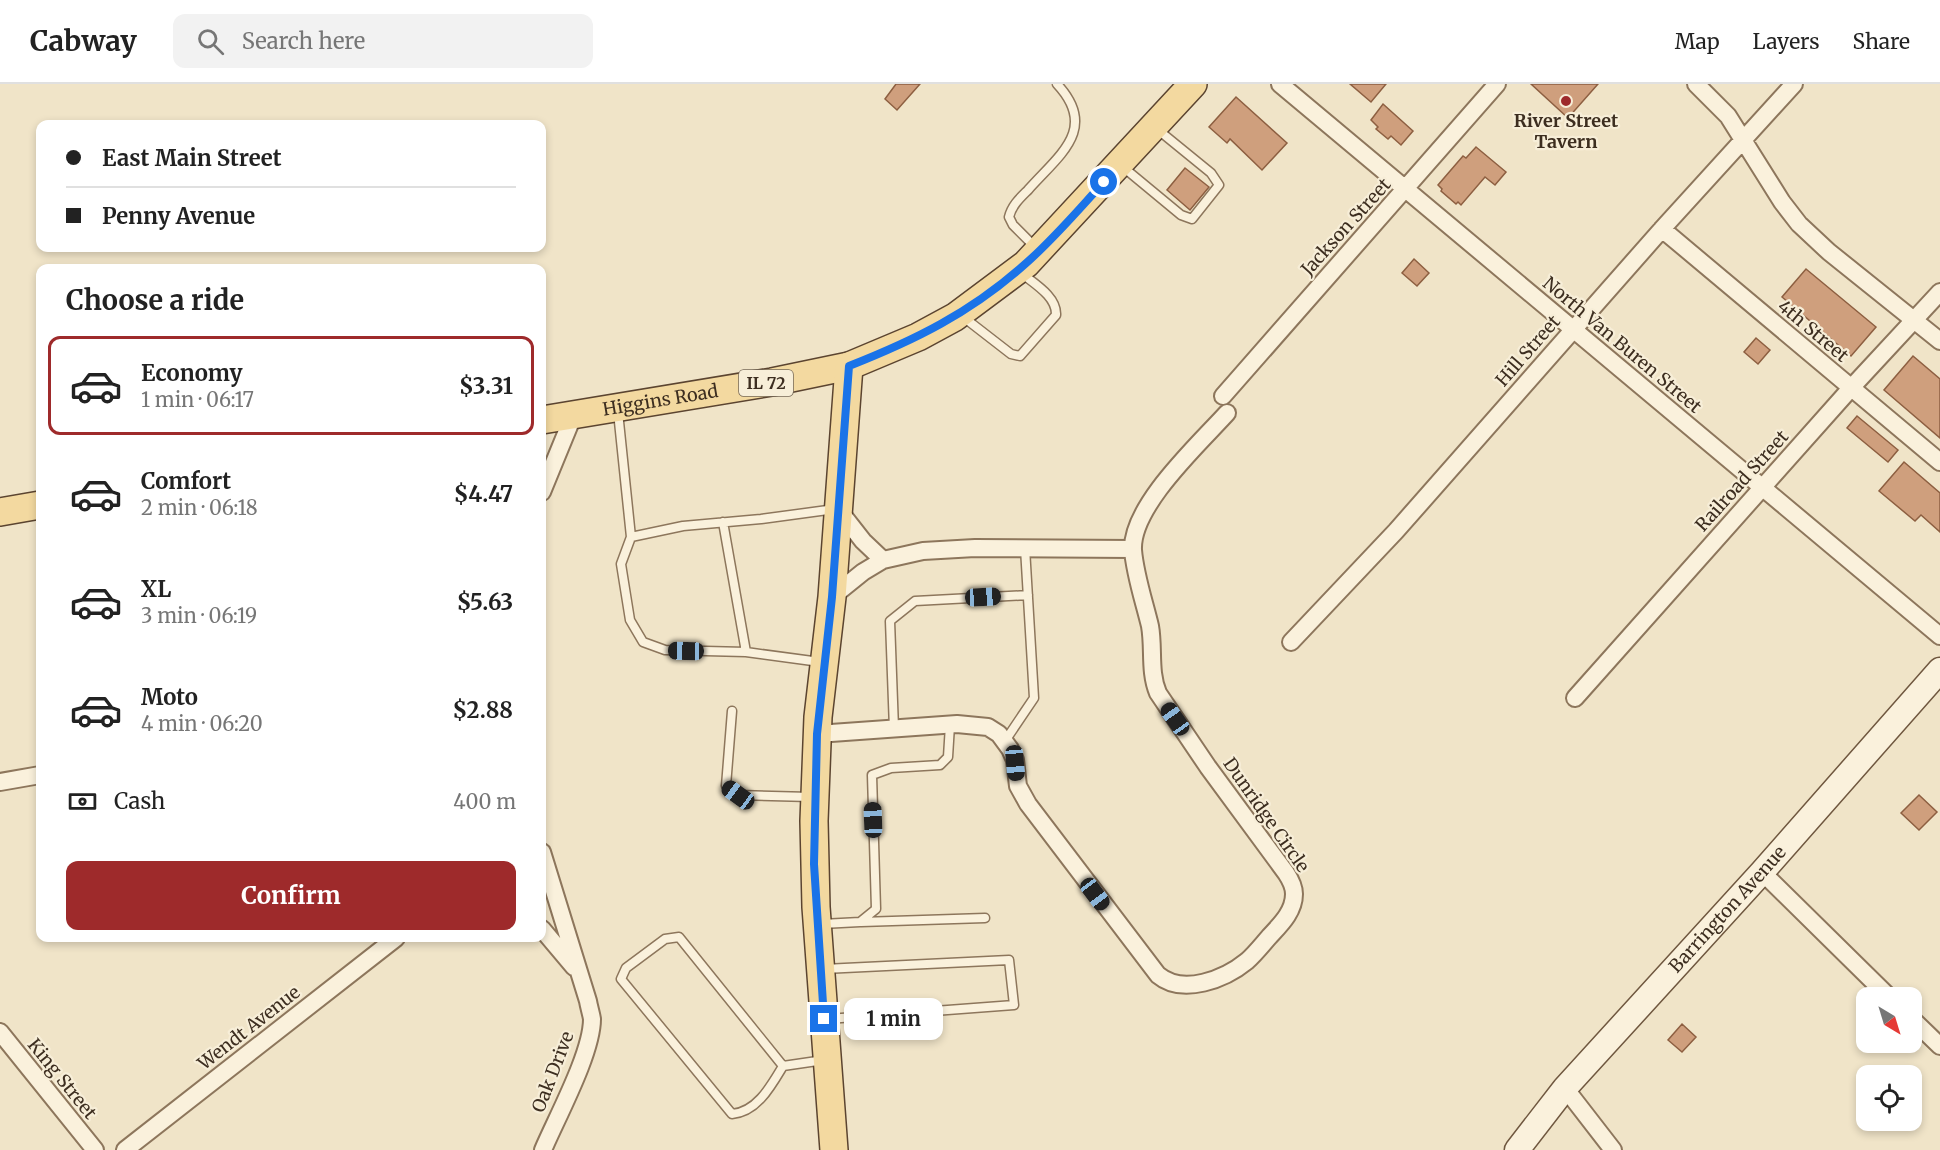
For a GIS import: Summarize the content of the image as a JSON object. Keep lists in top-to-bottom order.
{
  "streets": {
    "main road": ["IL 72", "Higgins Road"],
    "street": [
      "Jackson Street",
      "4th Street",
      "North Van Buren Street",
      "Hill Street",
      "Railroad Street",
      "Dunridge Circle",
      "Barrington Avenue",
      "Wendt Avenue",
      "Oak Drive",
      "King Street"
    ]
  },
  "crossings": [
    ["Jackson Street", "North Van Buren Street"],
    ["4th Street", "Hill Street"],
    ["4th Street", "Railroad Street"],
    ["North Van Buren Street", "Hill Street"],
    ["North Van Buren Street", "Railroad Street"],
    ["IL 72", "Higgins Road"]
  ],
  "places": ["River Street Tavern"],
  "north": "bottom right",
  "page": {
    "header": "Cabway",
    "search": "Search here",
    "nav": ["Map", "Layers", "Share"],
    "banner": ["East Main Street", "Penny Avenue"],
    "heading": "Choose a ride",
    "list": [
      {
        "name": "Economy",
        "note": "1 min · 06:17",
        "value": "$3.31"
      },
      {
        "name": "Comfort",
        "note": "2 min · 06:18",
        "value": "$4.47"
      },
      {
        "name": "XL",
        "note": "3 min · 06:19",
        "value": "$5.63"
      },
      {
        "name": "Moto",
        "note": "4 min · 06:20",
        "value": "$2.88"
      }
    ],
    "pay": ["Cash", "400 m"],
    "buttons": "Confirm",
    "bubble": "1 min"
  }
}
